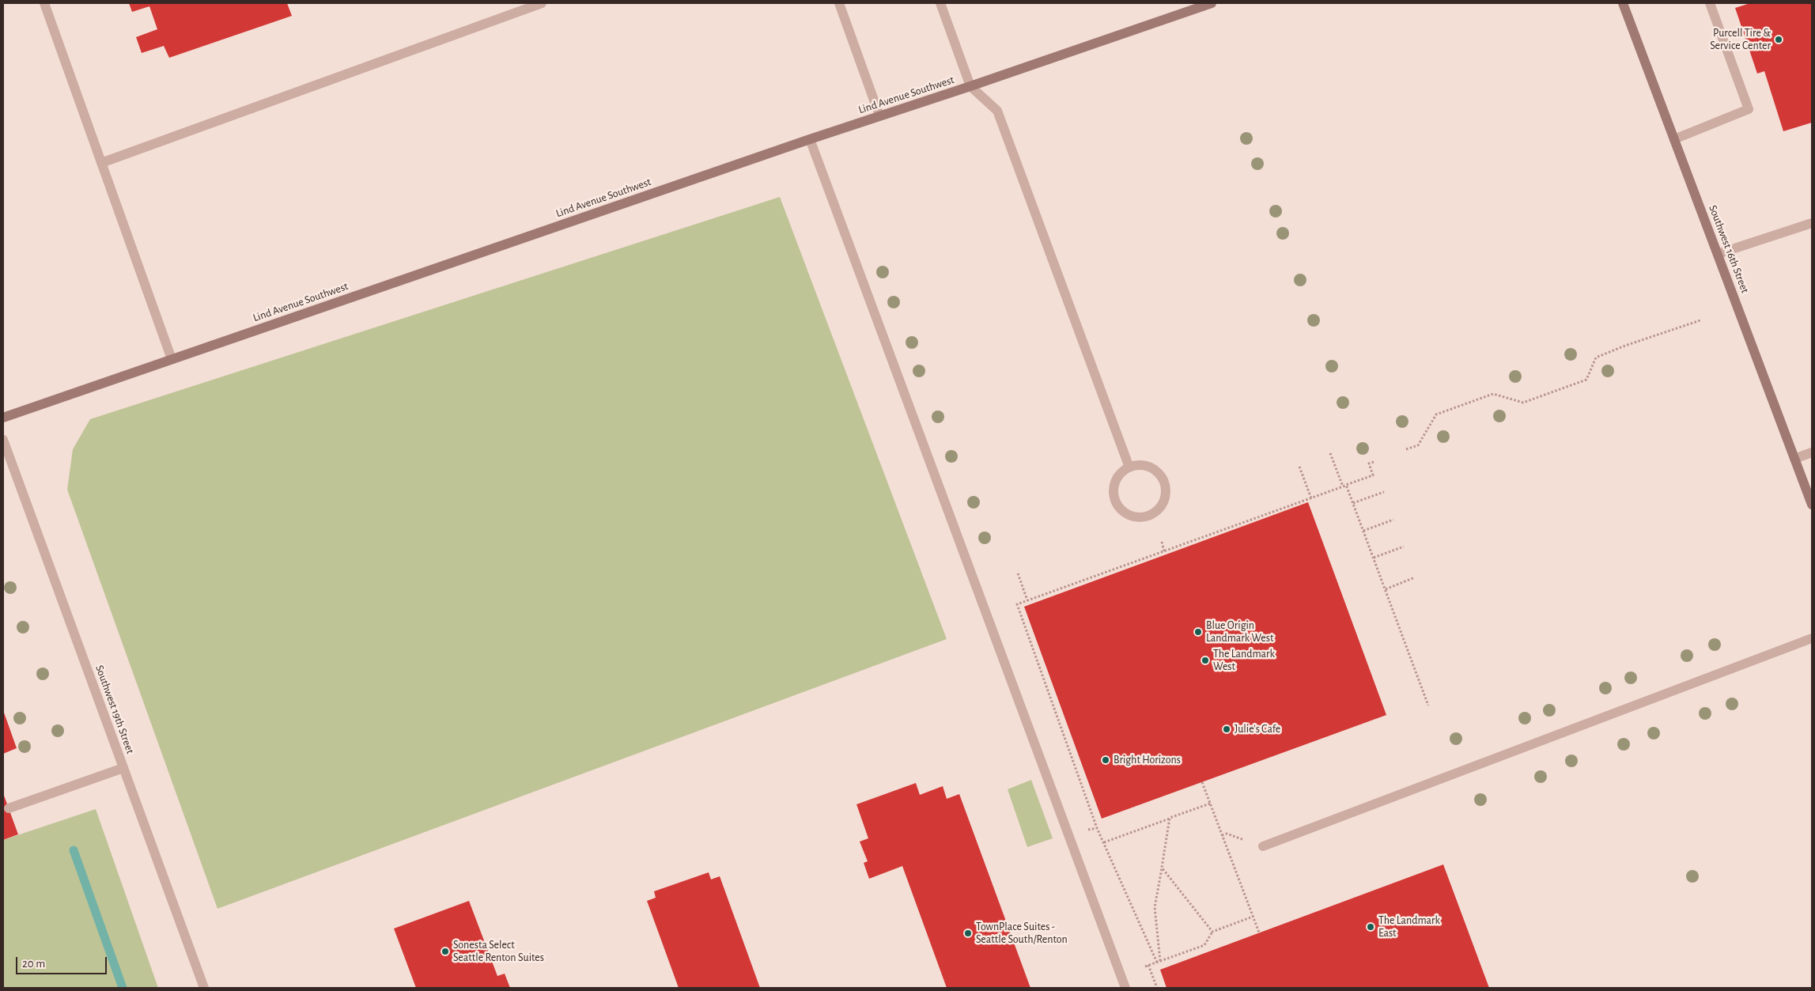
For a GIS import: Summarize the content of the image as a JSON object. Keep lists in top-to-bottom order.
{
  "streets": {
    "main road": ["Lind Avenue Southwest", "Southwest 16th Street"],
    "street": ["Southwest 19th Street"]
  },
  "places": [
    "Purcell Tire & Service Center",
    "Blue Origin Landmark West",
    "The Landmark West",
    "Julie's Cafe",
    "Bright Horizons",
    "The Landmark East",
    "TownPlace Suites - Seattle South/Renton",
    "Sonesta Select Seattle Renton Suites"
  ],
  "scale_bar": "20 m"
}
